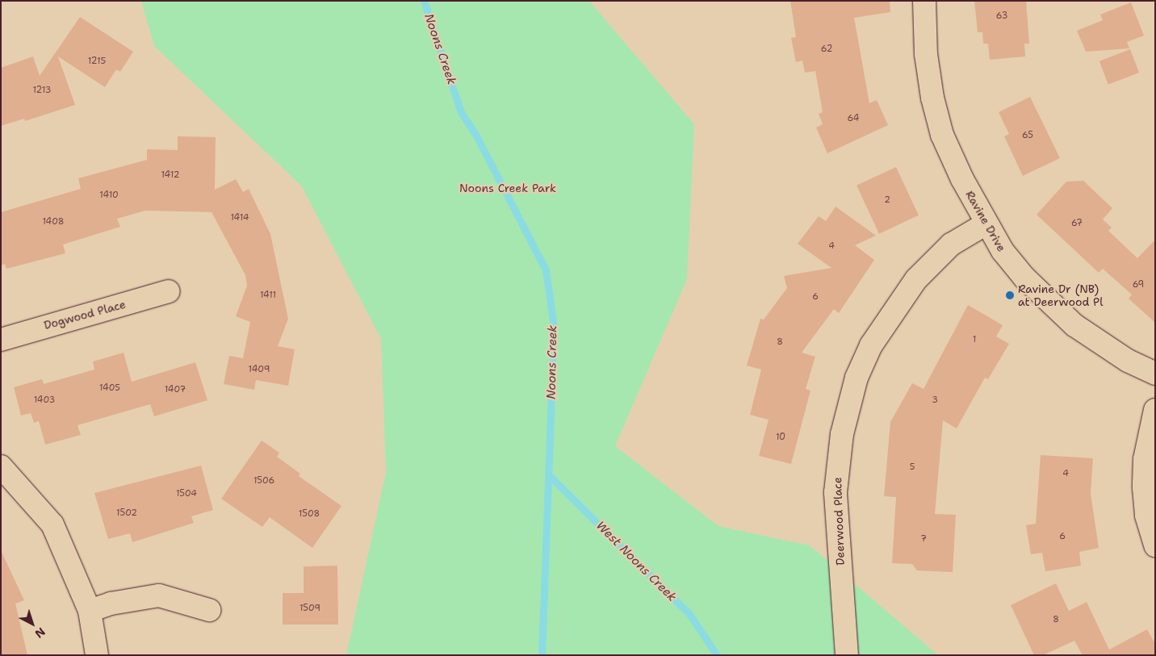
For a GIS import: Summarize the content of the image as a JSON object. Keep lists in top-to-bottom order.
{
  "streets": {
    "street": ["Ravine Drive", "Dogwood Place", "Deerwood Place"]
  },
  "crossings": [
    ["Ravine Drive", "Deerwood Place"]
  ],
  "water": ["Noons Creek", "West Noons Creek"],
  "parks": ["Noons Creek Park"],
  "places": ["Ravine Dr (NB) at Deerwood Pl"],
  "house_numbers": [
    "63",
    "62",
    "1215",
    "1213",
    "64",
    "65",
    "1412",
    "1410",
    "2",
    "1414",
    "1408",
    "67",
    "4",
    "69",
    "1411",
    "6",
    "1",
    "8",
    "1409",
    "1405",
    "1407",
    "1403",
    "3",
    "10",
    "5",
    "4",
    "1506",
    "1504",
    "1502",
    "1508",
    "6",
    "7",
    "1509",
    "8"
  ],
  "north": "bottom right"
}
